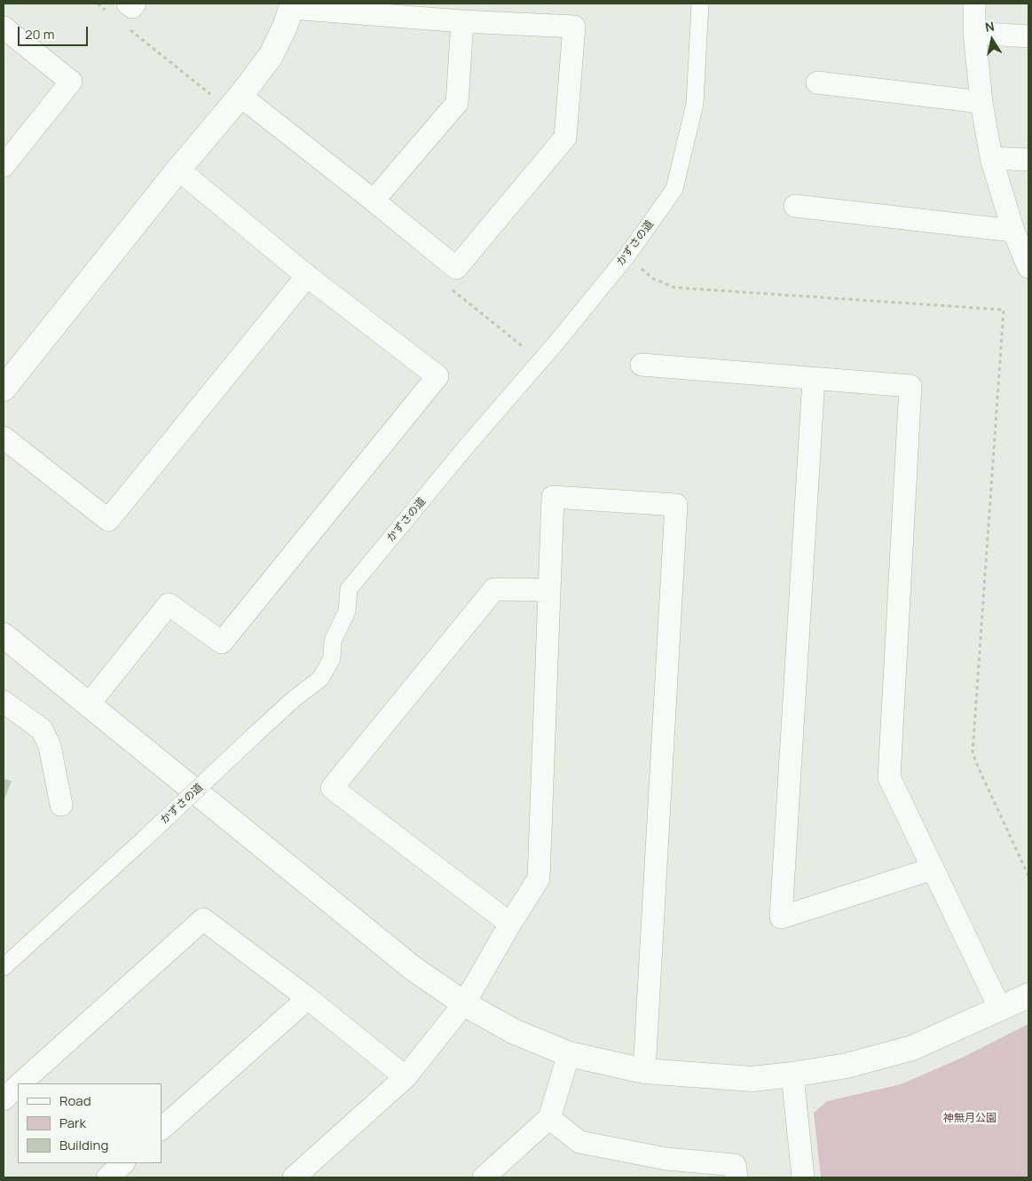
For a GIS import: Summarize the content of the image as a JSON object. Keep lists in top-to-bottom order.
{
  "streets": {
    "street": ["かずさの道"]
  },
  "parks": ["神無月公園"],
  "legend": ["Road", "Park", "Building"],
  "scale_bar": "20 m",
  "north": "top"
}
